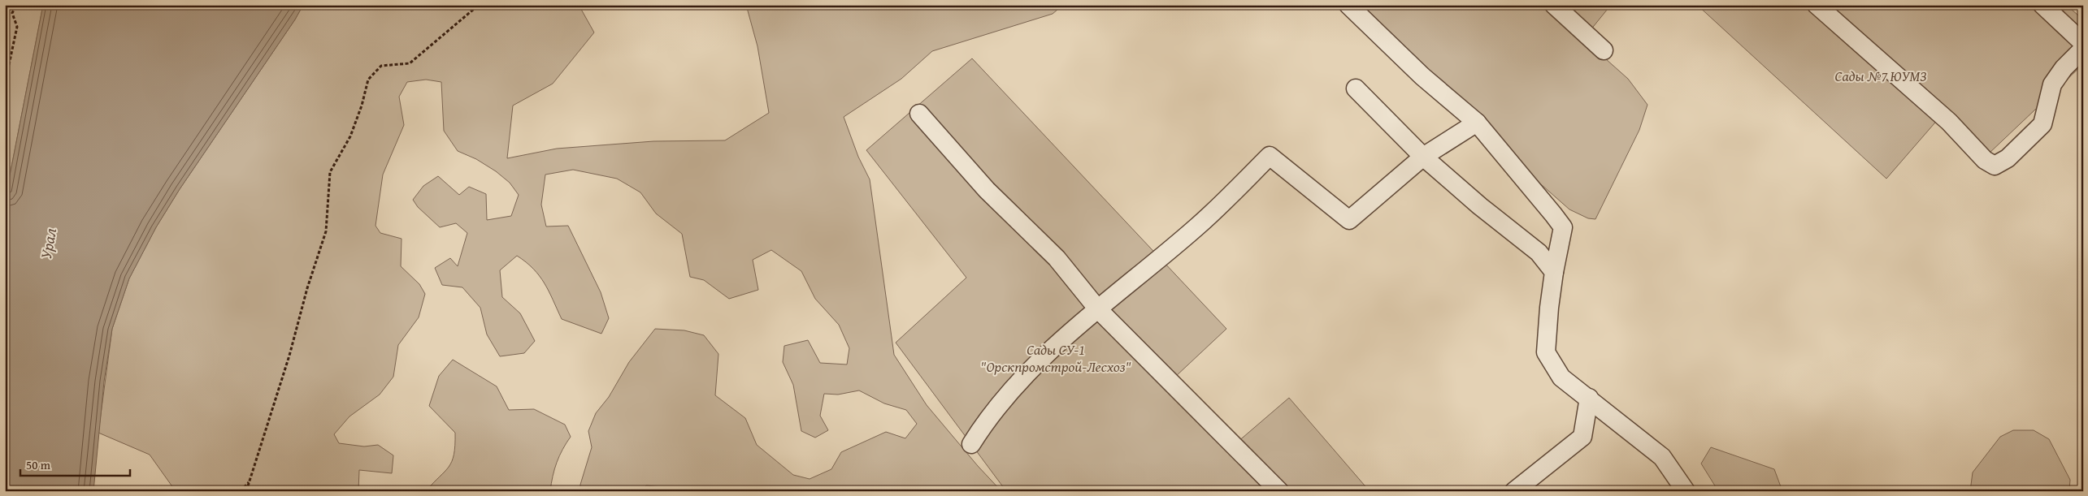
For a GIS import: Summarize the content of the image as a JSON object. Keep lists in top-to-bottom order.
{
  "water": ["Урал"],
  "parks": ["Сады №7 ЮУМЗ", "Сады СУ-1 \"Орскпромстрой-Лесхоз\""],
  "scale_bar": "50 m"
}
